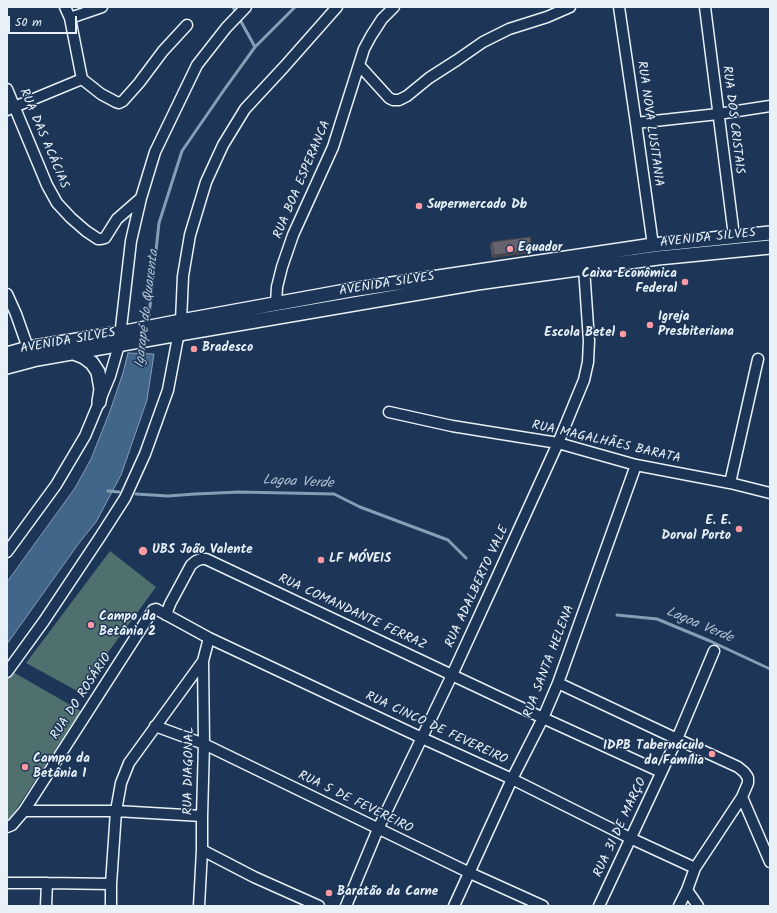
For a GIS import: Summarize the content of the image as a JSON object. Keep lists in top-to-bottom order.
{
  "streets": {
    "main road": ["AVENIDA SILVES"],
    "street": [
      "RUA DOS CRISTAIS",
      "RUA NOVA LUSITANIA",
      "RUA DAS ACÁCIAS",
      "RUA BOA ESPERANCA",
      "RUA MAGALHÃES BARATA",
      "RUA ADALBERTO VALE",
      "RUA COMANDANTE FERRAZ",
      "RUA SANTA HELENA",
      "RUA DO ROSÁRIO",
      "RUA CINCO DE FEVEREIRO",
      "RUA DIAGONAL",
      "RUA 5 DE FEVEREIRO",
      "RUA 31 DE MARÇO"
    ]
  },
  "crossings": [
    ["RUA DOS CRISTAIS", "AVENIDA SILVES"],
    ["RUA NOVA LUSITANIA", "AVENIDA SILVES"],
    ["RUA BOA ESPERANCA", "AVENIDA SILVES"],
    ["AVENIDA SILVES", "RUA ADALBERTO VALE"],
    ["RUA MAGALHÃES BARATA", "RUA ADALBERTO VALE"],
    ["RUA MAGALHÃES BARATA", "RUA SANTA HELENA"],
    ["RUA ADALBERTO VALE", "RUA COMANDANTE FERRAZ"],
    ["RUA ADALBERTO VALE", "RUA CINCO DE FEVEREIRO"],
    ["RUA ADALBERTO VALE", "RUA 5 DE FEVEREIRO"],
    ["RUA COMANDANTE FERRAZ", "RUA SANTA HELENA"],
    ["RUA COMANDANTE FERRAZ", "RUA DO ROSÁRIO"],
    ["RUA COMANDANTE FERRAZ", "RUA CINCO DE FEVEREIRO"],
    ["RUA COMANDANTE FERRAZ", "RUA 31 DE MARÇO"],
    ["RUA SANTA HELENA", "RUA CINCO DE FEVEREIRO"],
    ["RUA SANTA HELENA", "RUA 5 DE FEVEREIRO"],
    ["RUA DO ROSÁRIO", "RUA CINCO DE FEVEREIRO"],
    ["RUA CINCO DE FEVEREIRO", "RUA DIAGONAL"],
    ["RUA CINCO DE FEVEREIRO", "RUA 31 DE MARÇO"],
    ["RUA DIAGONAL", "RUA 5 DE FEVEREIRO"]
  ],
  "water": ["Igarapé do Quarenta", "Lagoa Verde"],
  "places": [
    "Supermercado Db",
    "Equador",
    "Caixa Econômica Federal",
    "Igreja Presbiteriana",
    "Escola Betel",
    "Bradesco",
    "E. E. Dorval Porto",
    "UBS João Valente",
    "LF MÓVEIS",
    "Campo da Betânia 2",
    "IDPB Tabernáculo da Família",
    "Campo da Betânia 1",
    "Baratão da Carne"
  ],
  "scale_bar": "50 m"
}
